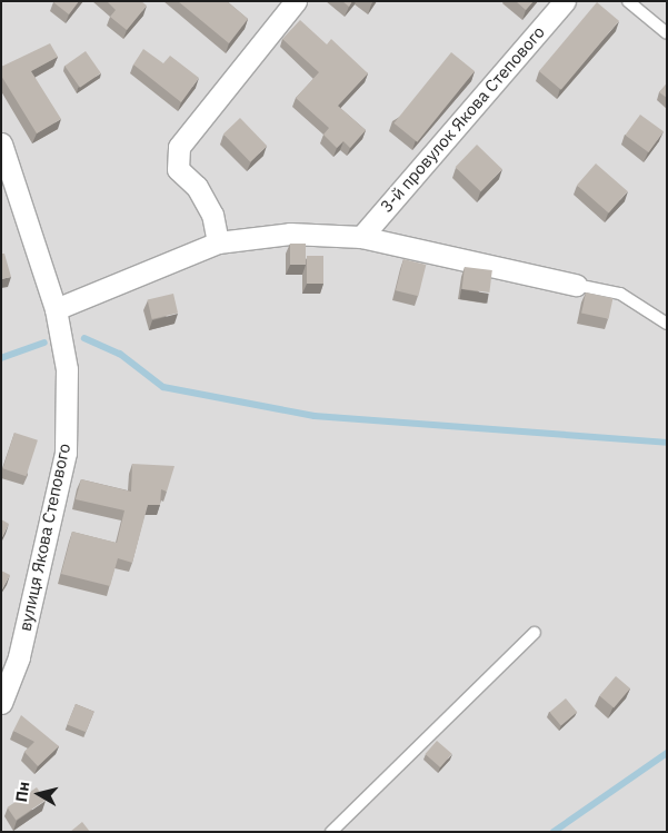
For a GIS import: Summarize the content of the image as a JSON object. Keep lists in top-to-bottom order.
{
  "streets": {
    "street": ["3-й провулок Якова Степового", "вулиця Якова Степового"]
  },
  "north": "left"
}
